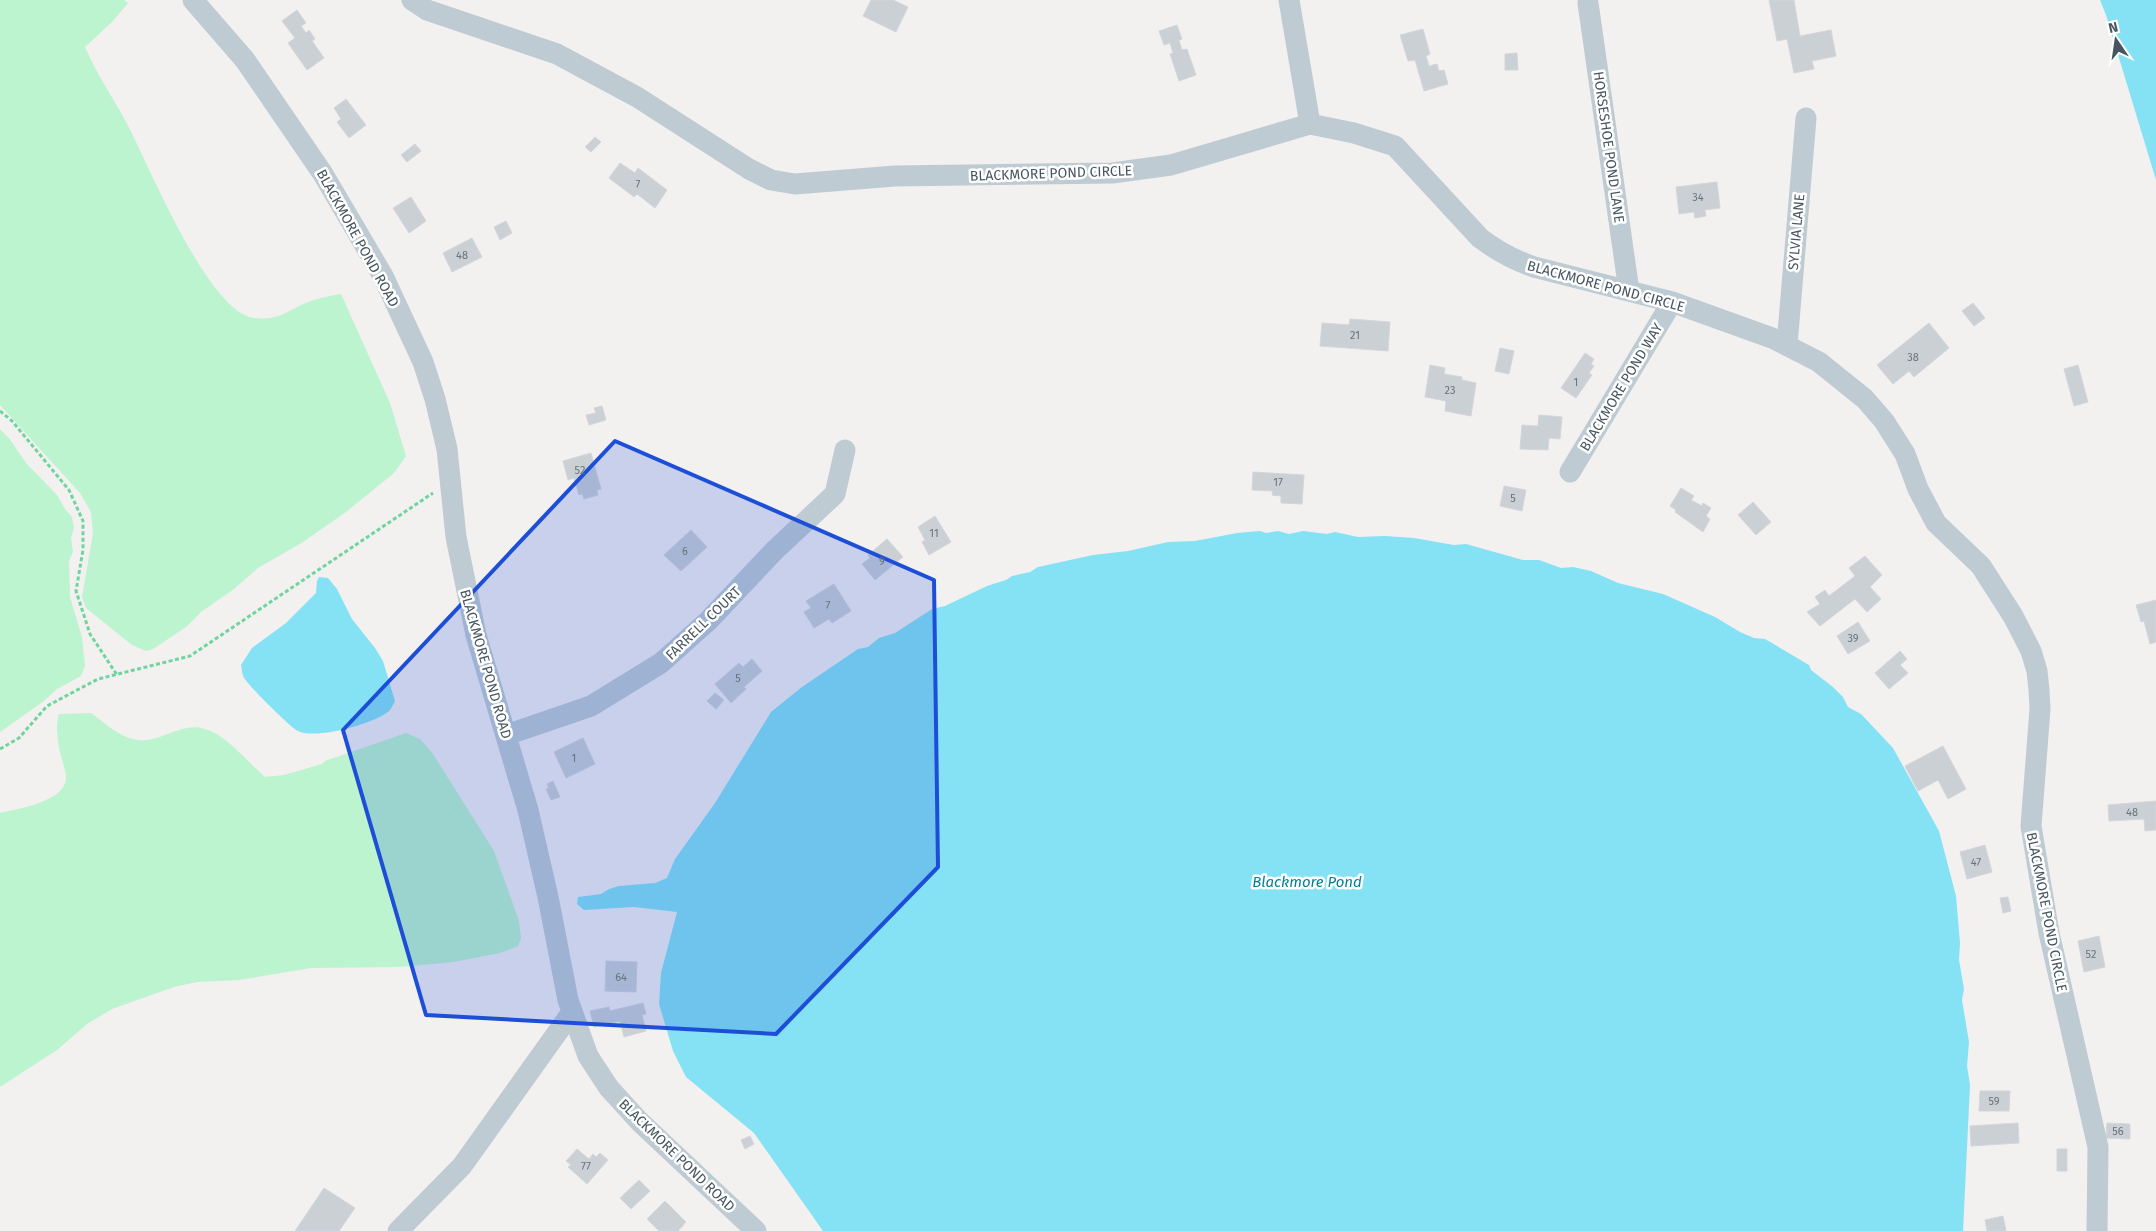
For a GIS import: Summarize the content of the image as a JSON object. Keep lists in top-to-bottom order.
{
  "streets": {
    "street": [
      "HORSESHOE POND LANE",
      "BLACKMORE POND CIRCLE",
      "SYLVIA LANE",
      "BLACKMORE POND ROAD",
      "BLACKMORE POND WAY",
      "FARRELL COURT"
    ]
  },
  "crossings": [
    ["HORSESHOE POND LANE", "BLACKMORE POND CIRCLE"],
    ["BLACKMORE POND CIRCLE", "SYLVIA LANE"],
    ["BLACKMORE POND CIRCLE", "BLACKMORE POND WAY"],
    ["BLACKMORE POND ROAD", "FARRELL COURT"]
  ],
  "water": ["Blackmore Pond"],
  "house_numbers": [
    "7",
    "34",
    "48",
    "21",
    "38",
    "1",
    "23",
    "52",
    "17",
    "5",
    "11",
    "6",
    "9",
    "7",
    "39",
    "5",
    "1",
    "48",
    "47",
    "52",
    "64",
    "59",
    "56",
    "77"
  ],
  "north": "top"
}
